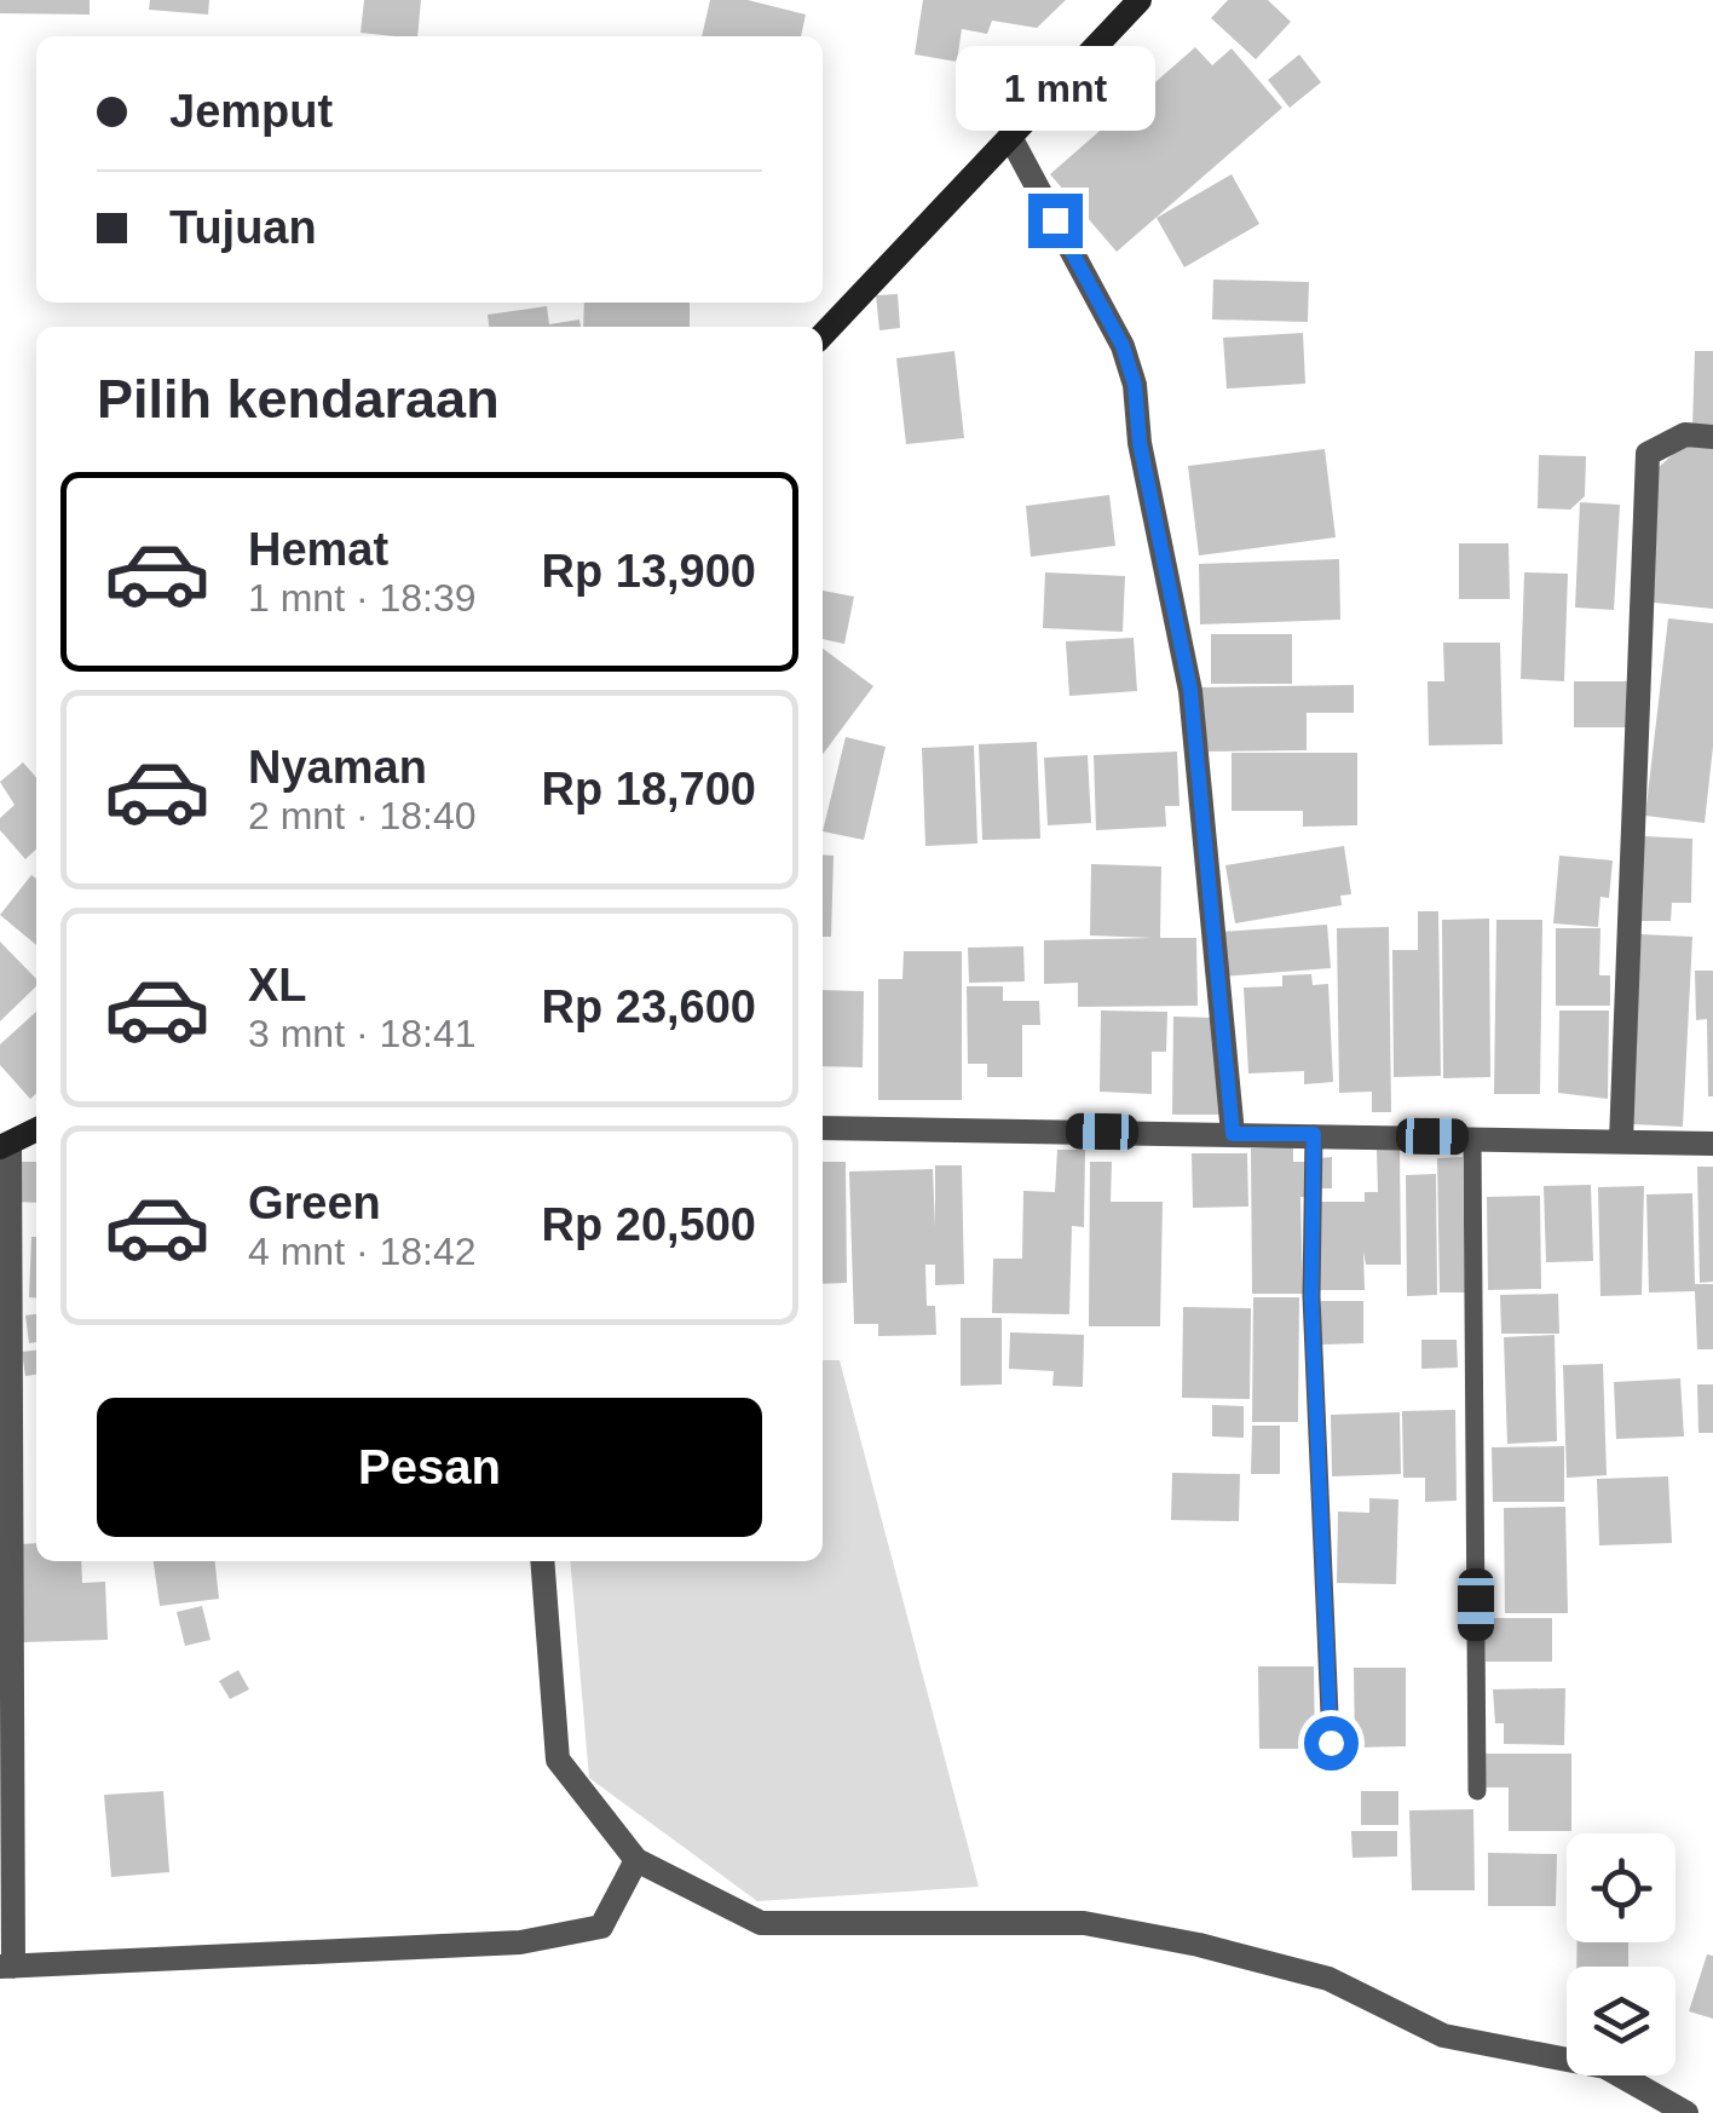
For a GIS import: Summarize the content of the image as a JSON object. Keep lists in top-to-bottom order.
{
  "page": {
    "banner": ["Jemput", "Tujuan"],
    "bubble": "1 mnt",
    "heading": "Pilih kendaraan",
    "list": [
      {
        "name": "Hemat",
        "note": "1 mnt · 18:39",
        "value": "Rp 13,900"
      },
      {
        "name": "Nyaman",
        "note": "2 mnt · 18:40",
        "value": "Rp 18,700"
      },
      {
        "name": "XL",
        "note": "3 mnt · 18:41",
        "value": "Rp 23,600"
      },
      {
        "name": "Green",
        "note": "4 mnt · 18:42",
        "value": "Rp 20,500"
      }
    ],
    "buttons": "Pesan"
  }
}
